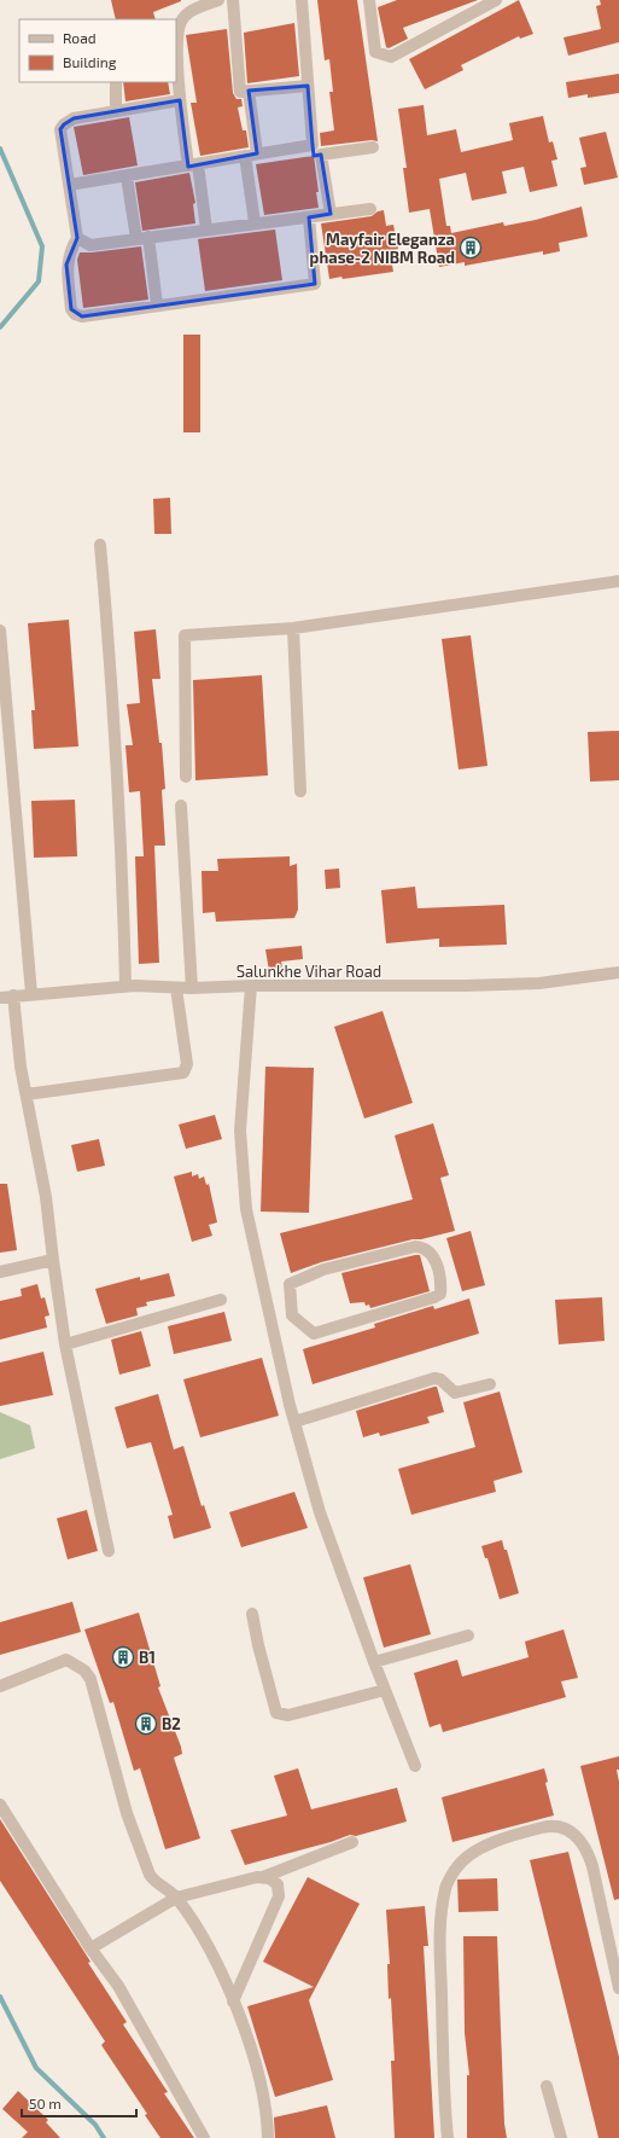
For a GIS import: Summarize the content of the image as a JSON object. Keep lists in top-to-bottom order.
{
  "streets": {
    "street": ["Salunkhe Vihar Road"]
  },
  "places": {
    "building": ["Mayfair Eleganza phase-2 NIBM Road", "B1", "B2"]
  },
  "legend": ["Road", "Building"],
  "scale_bar": "50 m"
}
